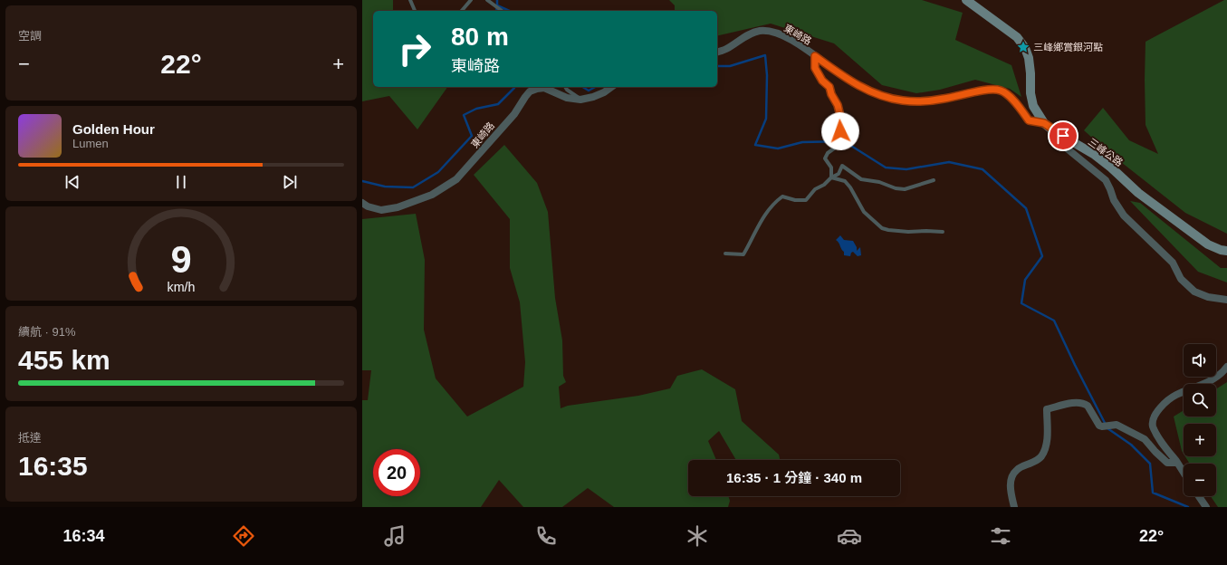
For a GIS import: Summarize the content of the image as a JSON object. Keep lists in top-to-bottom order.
{
  "streets": {
    "street": ["東崎路", "三峰公路"]
  },
  "crossings": [
    ["東崎路", "三峰公路"]
  ],
  "places": {
    "place": ["三峰鄉賞銀河點"]
  },
  "page": {
    "tile": [
      "空調",
      ["續航 · 91%", "455 km"],
      ["抵達", "16:35"]
    ],
    "turn": ["80 m", "東崎路"],
    "heat": ["−", "22°", "+"],
    "song": ["Golden Hour", "Lumen"],
    "map_buttons": ["+", "−"],
    "limit": "20",
    "trip": "16:35 · 1 分鐘 · 340 m",
    "tabs": ["16:34", "22°"],
    "gauge": ["9", "km/h"]
  }
}
